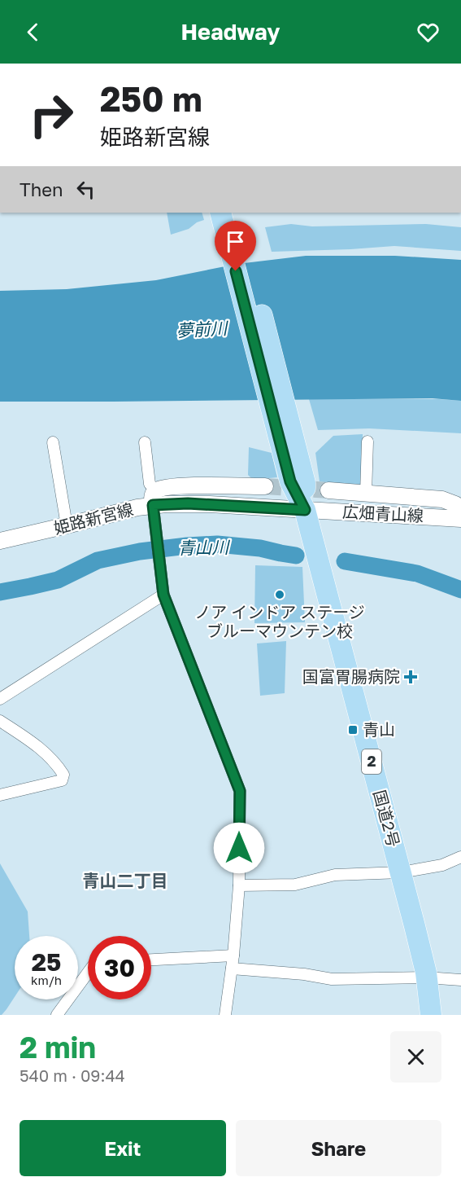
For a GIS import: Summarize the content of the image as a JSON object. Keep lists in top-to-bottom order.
{
  "streets": {
    "highway": ["2", "国道2号"],
    "main road": ["広畑青山線", "姫路新宮線"]
  },
  "crossings": [
    ["広畑青山線", "姫路新宮線"],
    ["広畑青山線", "国道2号"],
    ["姫路新宮線", "国道2号"]
  ],
  "districts": ["青山二丁目"],
  "water": ["夢前川", "青山川"],
  "places": {
    "other": ["ノア インドア ステージ ブルーマウンテン校"],
    "health": ["国富胃腸病院"],
    "transit": ["青山"]
  },
  "page": {
    "header": "Headway",
    "turn": ["250 m", "姫路新宮線"],
    "then": "Then",
    "speed": "25 km/h",
    "limit": "30",
    "heading": ["2 min", "540 m · 09:44"],
    "buttons": ["Exit", "Share"]
  }
}
